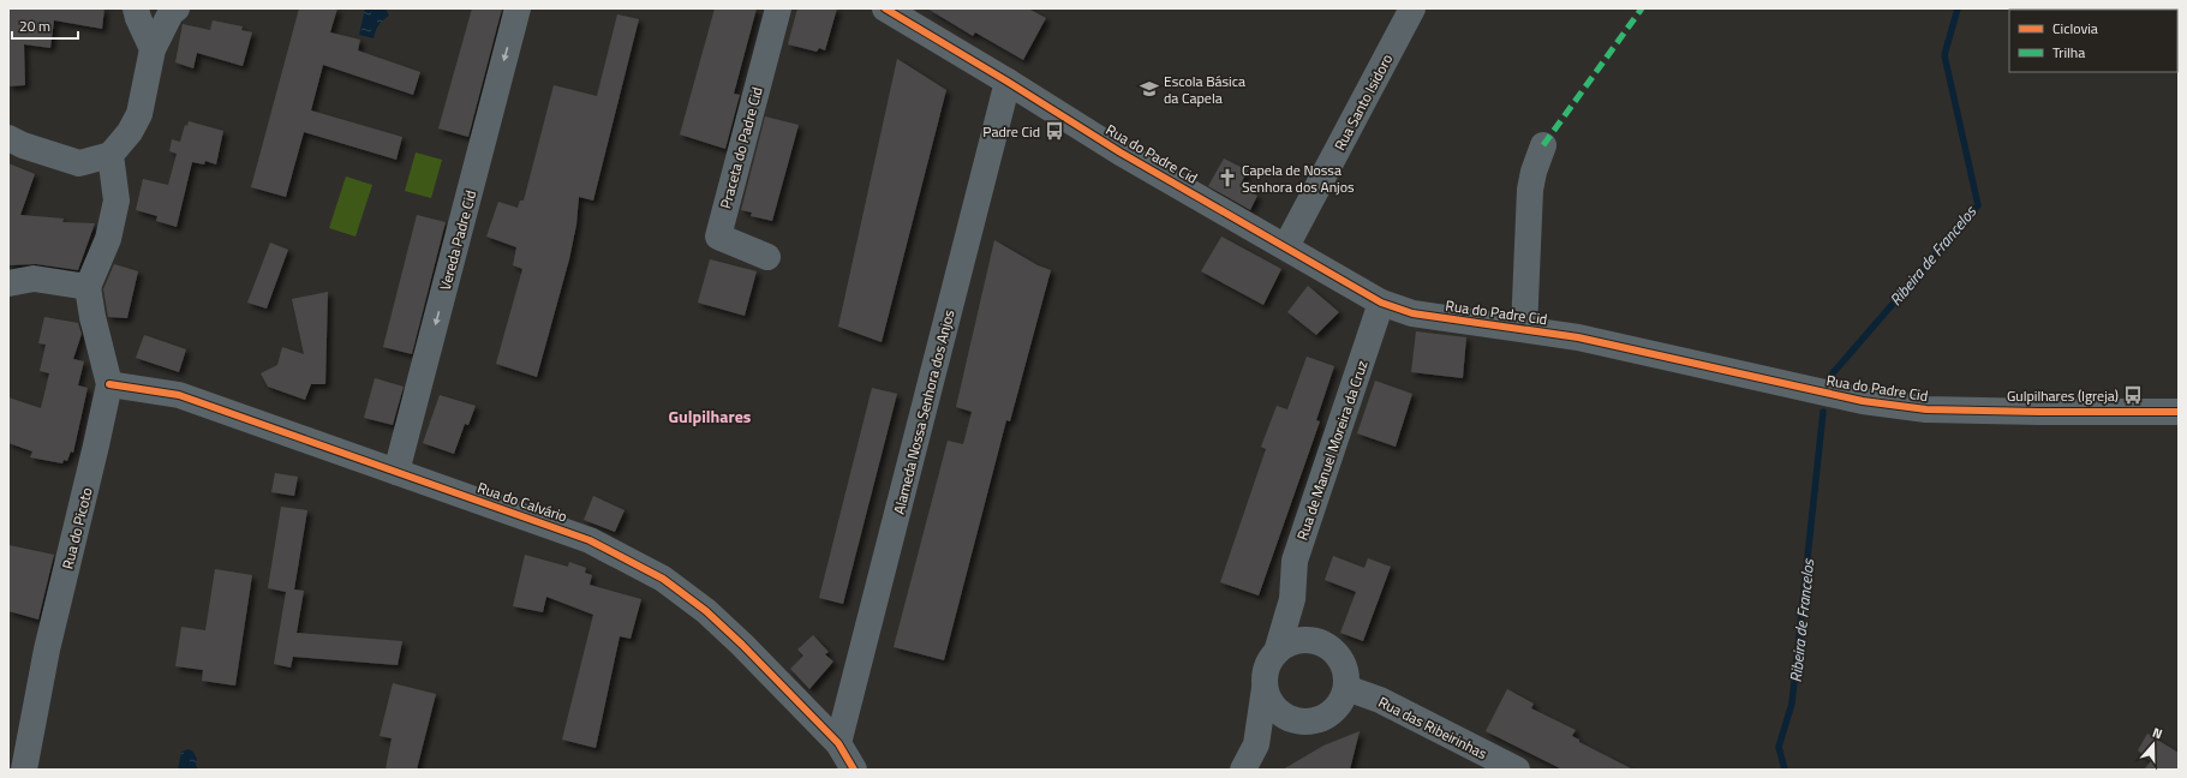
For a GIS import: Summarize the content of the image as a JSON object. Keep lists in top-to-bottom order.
{
  "streets": {
    "street": [
      "Rua Santo Isidoro",
      "Praceta do Padre Cid",
      "Rua do Padre Cid",
      "Vereda Padre Cid",
      "Alameda Nossa Senhora dos Anjos",
      "Rua de Manuel Moreira da Cruz",
      "Rua do Calvário",
      "Rua do Picoto",
      "Rua das Ribeirinhas"
    ]
  },
  "crossings": [
    ["Rua Santo Isidoro", "Rua do Padre Cid"],
    ["Rua do Padre Cid", "Alameda Nossa Senhora dos Anjos"],
    ["Rua do Padre Cid", "Rua de Manuel Moreira da Cruz"],
    ["Vereda Padre Cid", "Rua do Calvário"],
    ["Alameda Nossa Senhora dos Anjos", "Rua do Calvário"],
    ["Rua de Manuel Moreira da Cruz", "Rua das Ribeirinhas"],
    ["Rua do Calvário", "Rua do Picoto"]
  ],
  "one_way": ["Vereda Padre Cid"],
  "districts": ["Gulpilhares"],
  "water": ["Ribeira de Francelos"],
  "places": {
    "school or university": ["Escola Básica da Capela"],
    "bus stop": ["Padre Cid", "Gulpilhares (Igreja)"],
    "church": ["Capela de Nossa Senhora dos Anjos"]
  },
  "legend": ["Ciclovia", "Trilha"],
  "scale_bar": "20 m",
  "north": "top"
}
